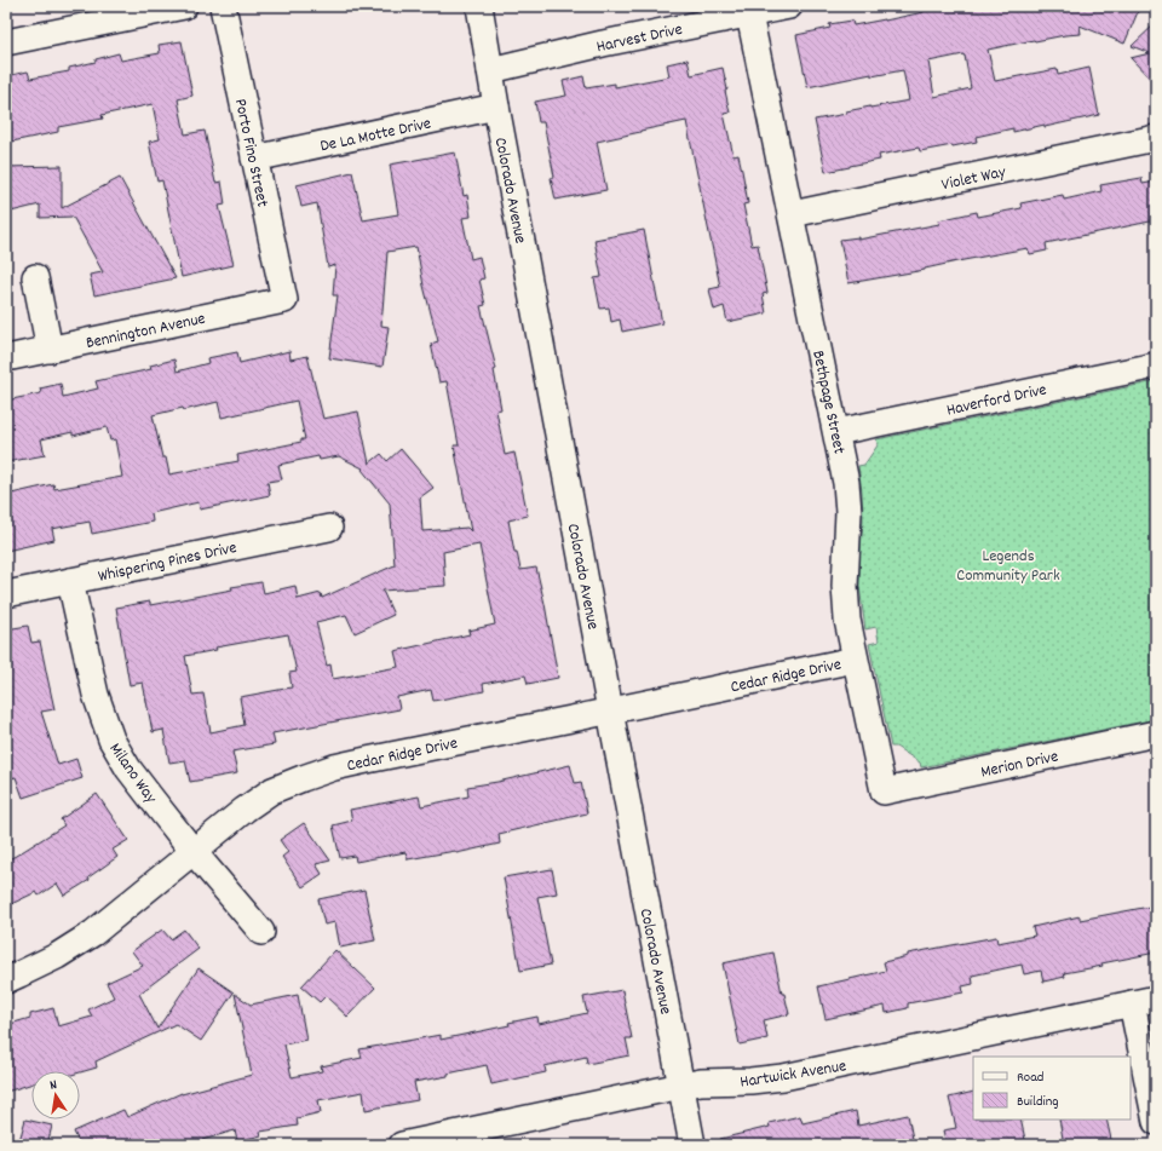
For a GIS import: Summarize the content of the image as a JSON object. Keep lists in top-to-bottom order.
{
  "streets": {
    "street": [
      "Harvest Drive",
      "De La Motte Drive",
      "Porto Fino Street",
      "Violet Way",
      "Colorado Avenue",
      "Bennington Avenue",
      "Haverford Drive",
      "Bethpage Street",
      "Whispering Pines Drive",
      "Cedar Ridge Drive",
      "Merion Drive",
      "Milano Way",
      "Hartwick Avenue"
    ]
  },
  "crossings": [
    ["Harvest Drive", "Colorado Avenue"],
    ["Harvest Drive", "Bethpage Street"],
    ["De La Motte Drive", "Porto Fino Street"],
    ["De La Motte Drive", "Colorado Avenue"],
    ["Porto Fino Street", "Bennington Avenue"],
    ["Violet Way", "Bethpage Street"],
    ["Colorado Avenue", "Cedar Ridge Drive"],
    ["Colorado Avenue", "Hartwick Avenue"],
    ["Haverford Drive", "Bethpage Street"],
    ["Bethpage Street", "Cedar Ridge Drive"],
    ["Bethpage Street", "Merion Drive"],
    ["Whispering Pines Drive", "Milano Way"],
    ["Cedar Ridge Drive", "Milano Way"]
  ],
  "parks": ["Legends Community Park"],
  "legend": ["Road", "Building"],
  "north": "top"
}
